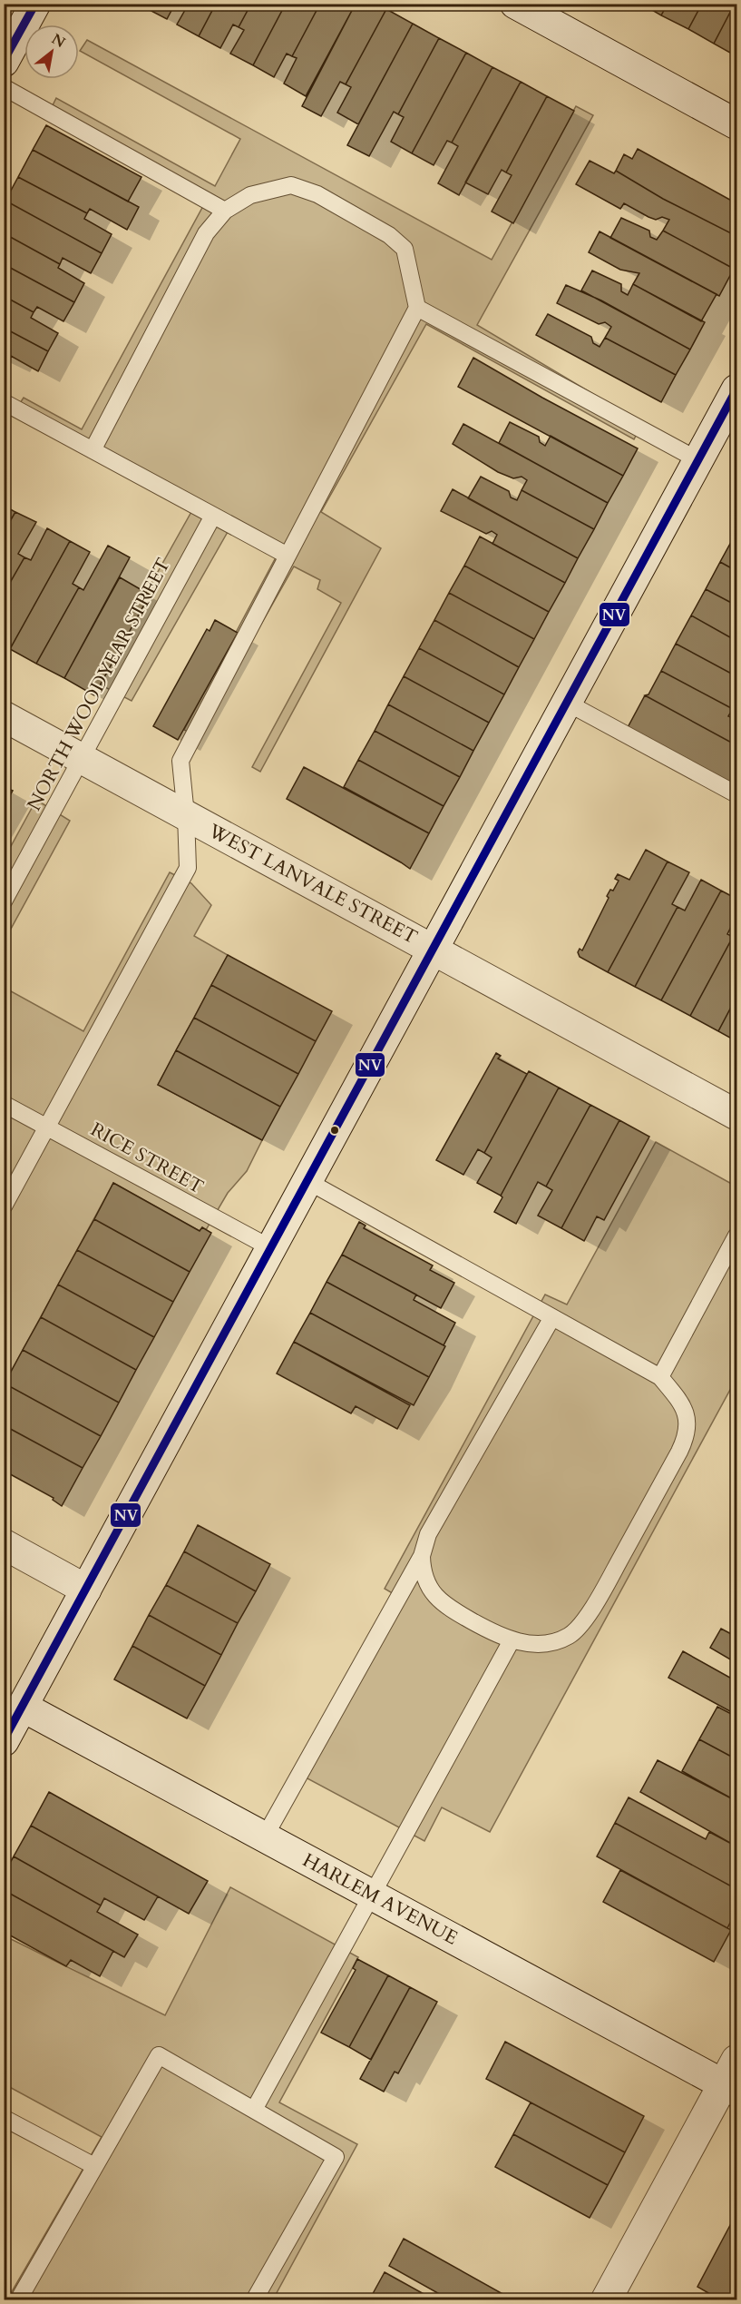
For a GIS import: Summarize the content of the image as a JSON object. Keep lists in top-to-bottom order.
{
  "streets": {
    "main road": ["WEST LANVALE STREET", "HARLEM AVENUE"],
    "lane": ["NORTH WOODYEAR STREET", "RICE STREET"]
  },
  "crossings": [
    ["NORTH WOODYEAR STREET", "WEST LANVALE STREET"]
  ],
  "lines": ["transit line NV"],
  "north": "top right"
}
